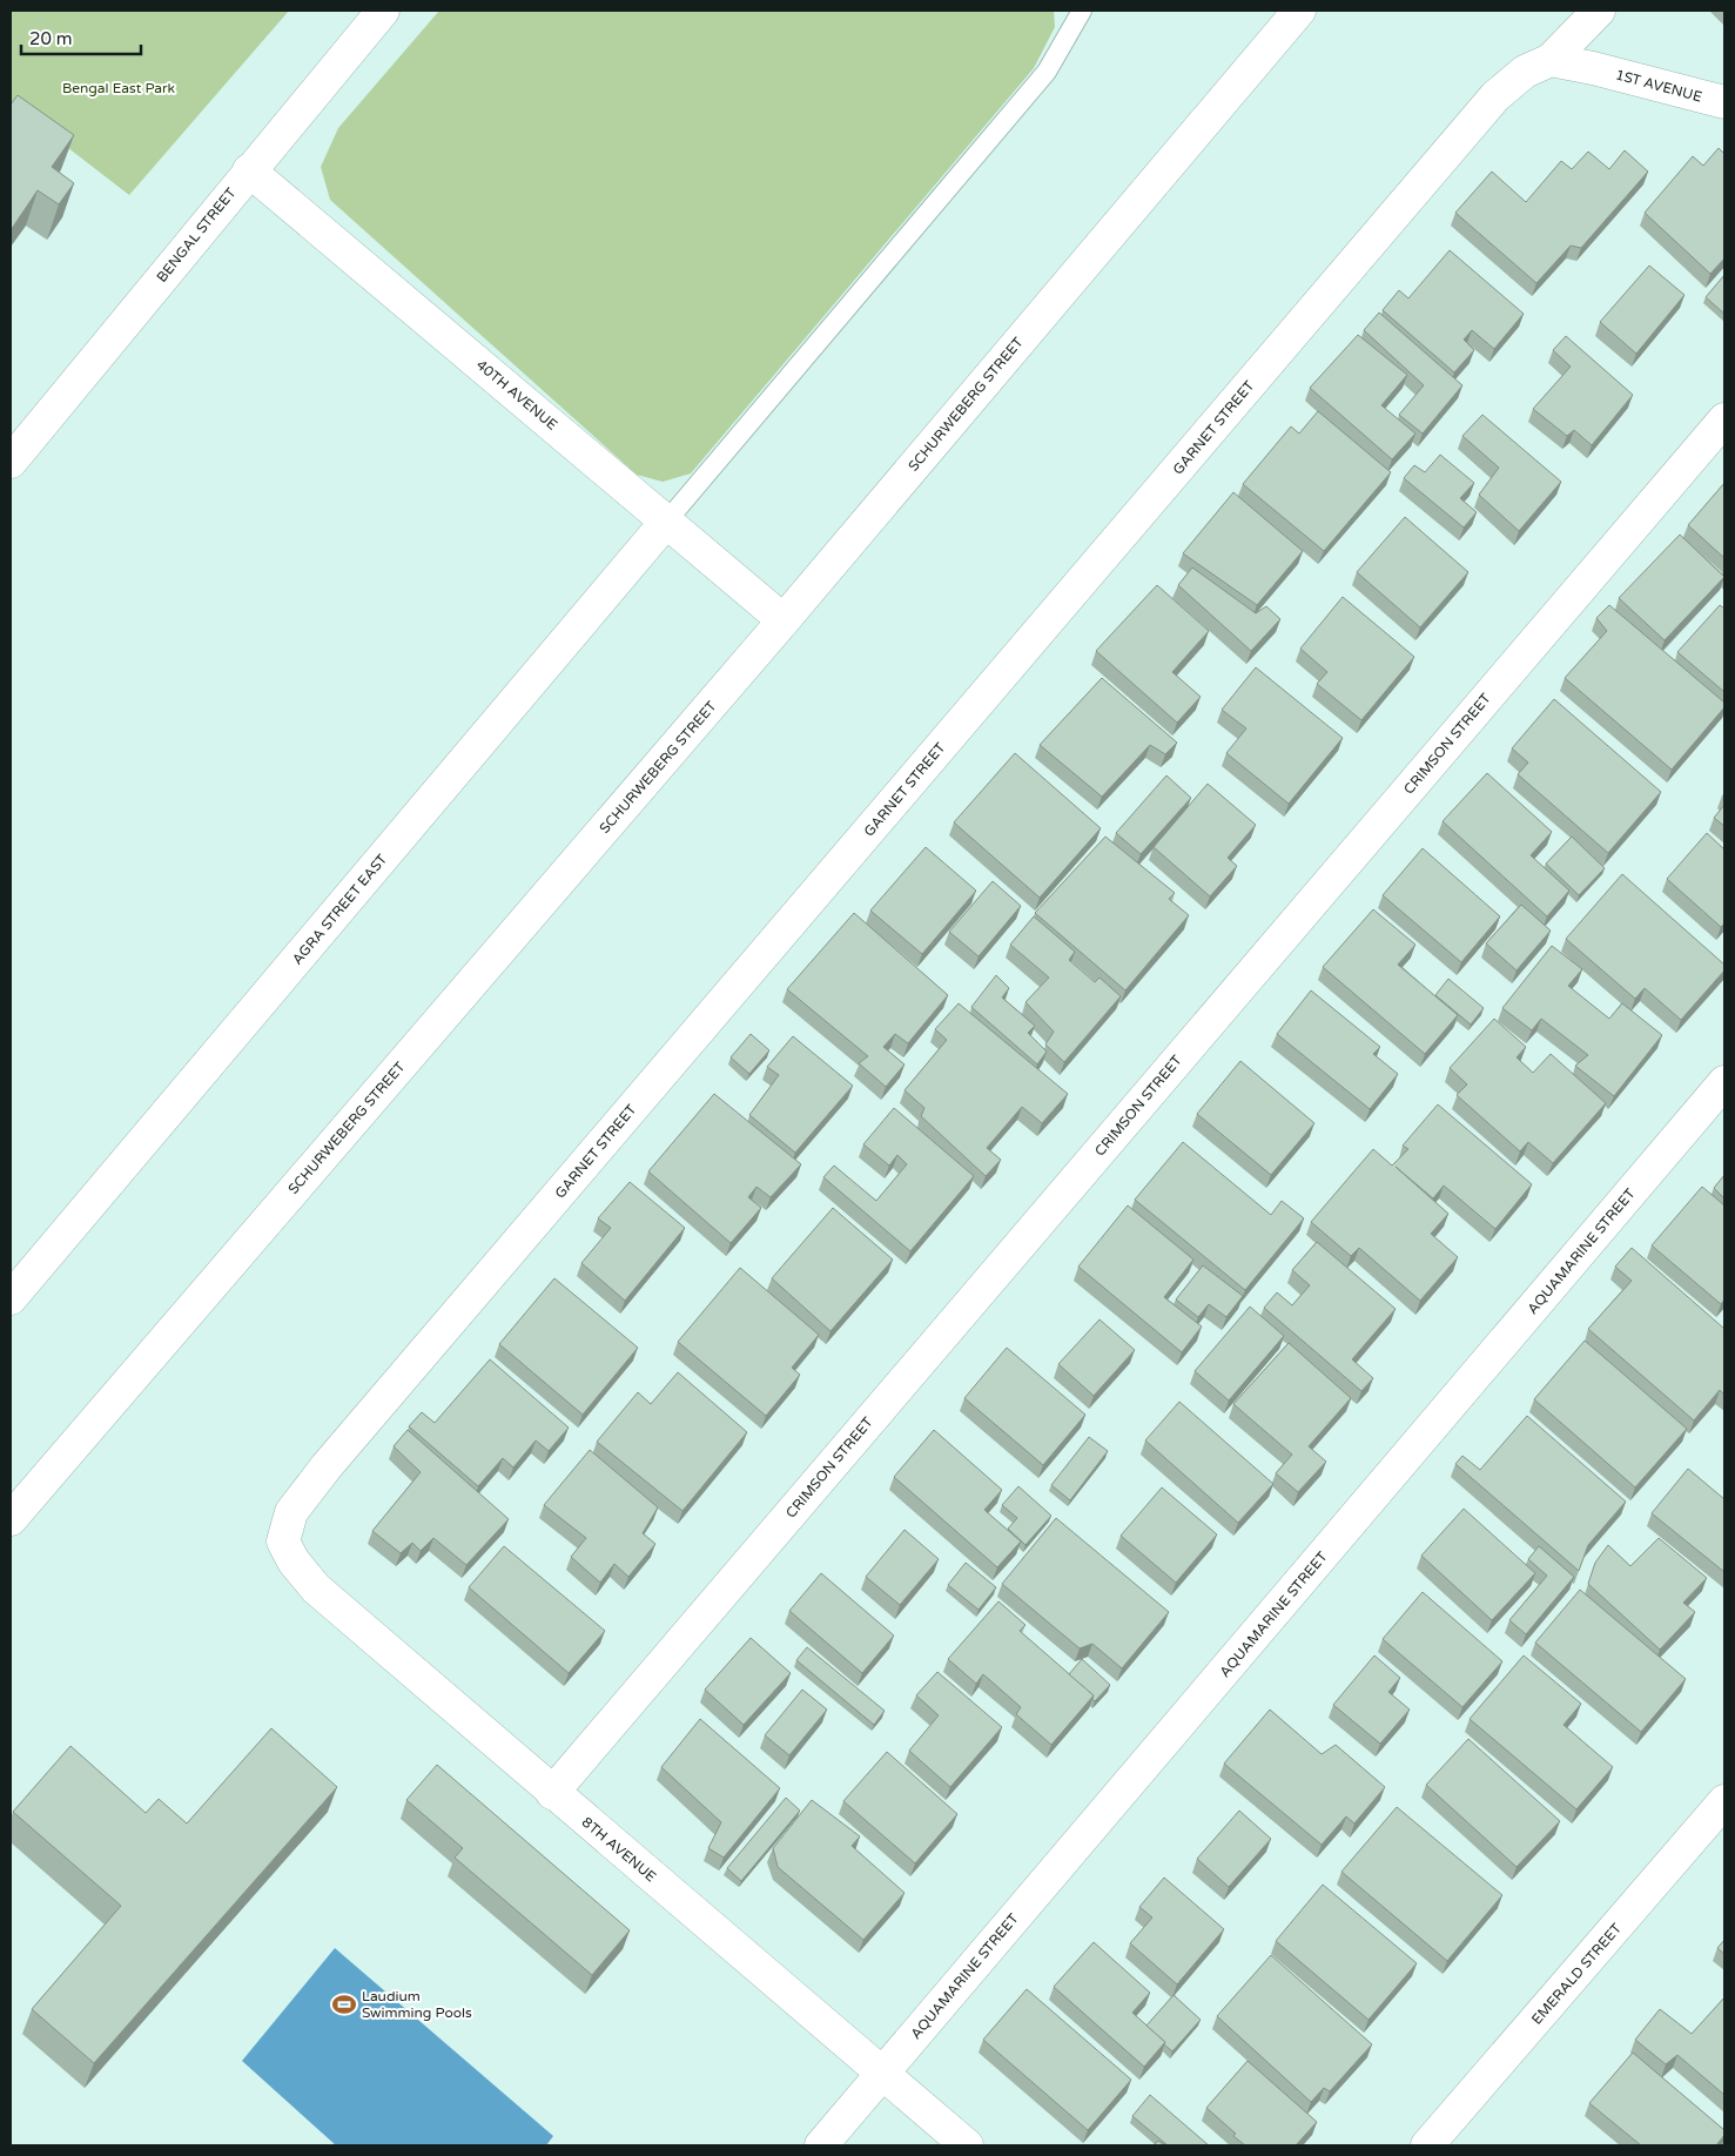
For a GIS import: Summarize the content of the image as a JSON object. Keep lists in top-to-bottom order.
{
  "streets": {
    "street": [
      "1ST AVENUE",
      "BENGAL STREET",
      "40TH AVENUE",
      "SCHURWEBERG STREET",
      "GARNET STREET",
      "CRIMSON STREET",
      "AGRA STREET EAST",
      "AQUAMARINE STREET",
      "8TH AVENUE",
      "EMERALD STREET"
    ]
  },
  "crossings": [
    ["1ST AVENUE", "GARNET STREET"],
    ["BENGAL STREET", "40TH AVENUE"],
    ["40TH AVENUE", "SCHURWEBERG STREET"],
    ["40TH AVENUE", "AGRA STREET EAST"],
    ["GARNET STREET", "8TH AVENUE"],
    ["CRIMSON STREET", "8TH AVENUE"],
    ["AQUAMARINE STREET", "8TH AVENUE"]
  ],
  "parks": ["Bengal East Park"],
  "places": {
    "sports": ["Laudium Swimming Pools"]
  },
  "scale_bar": "20 m"
}
